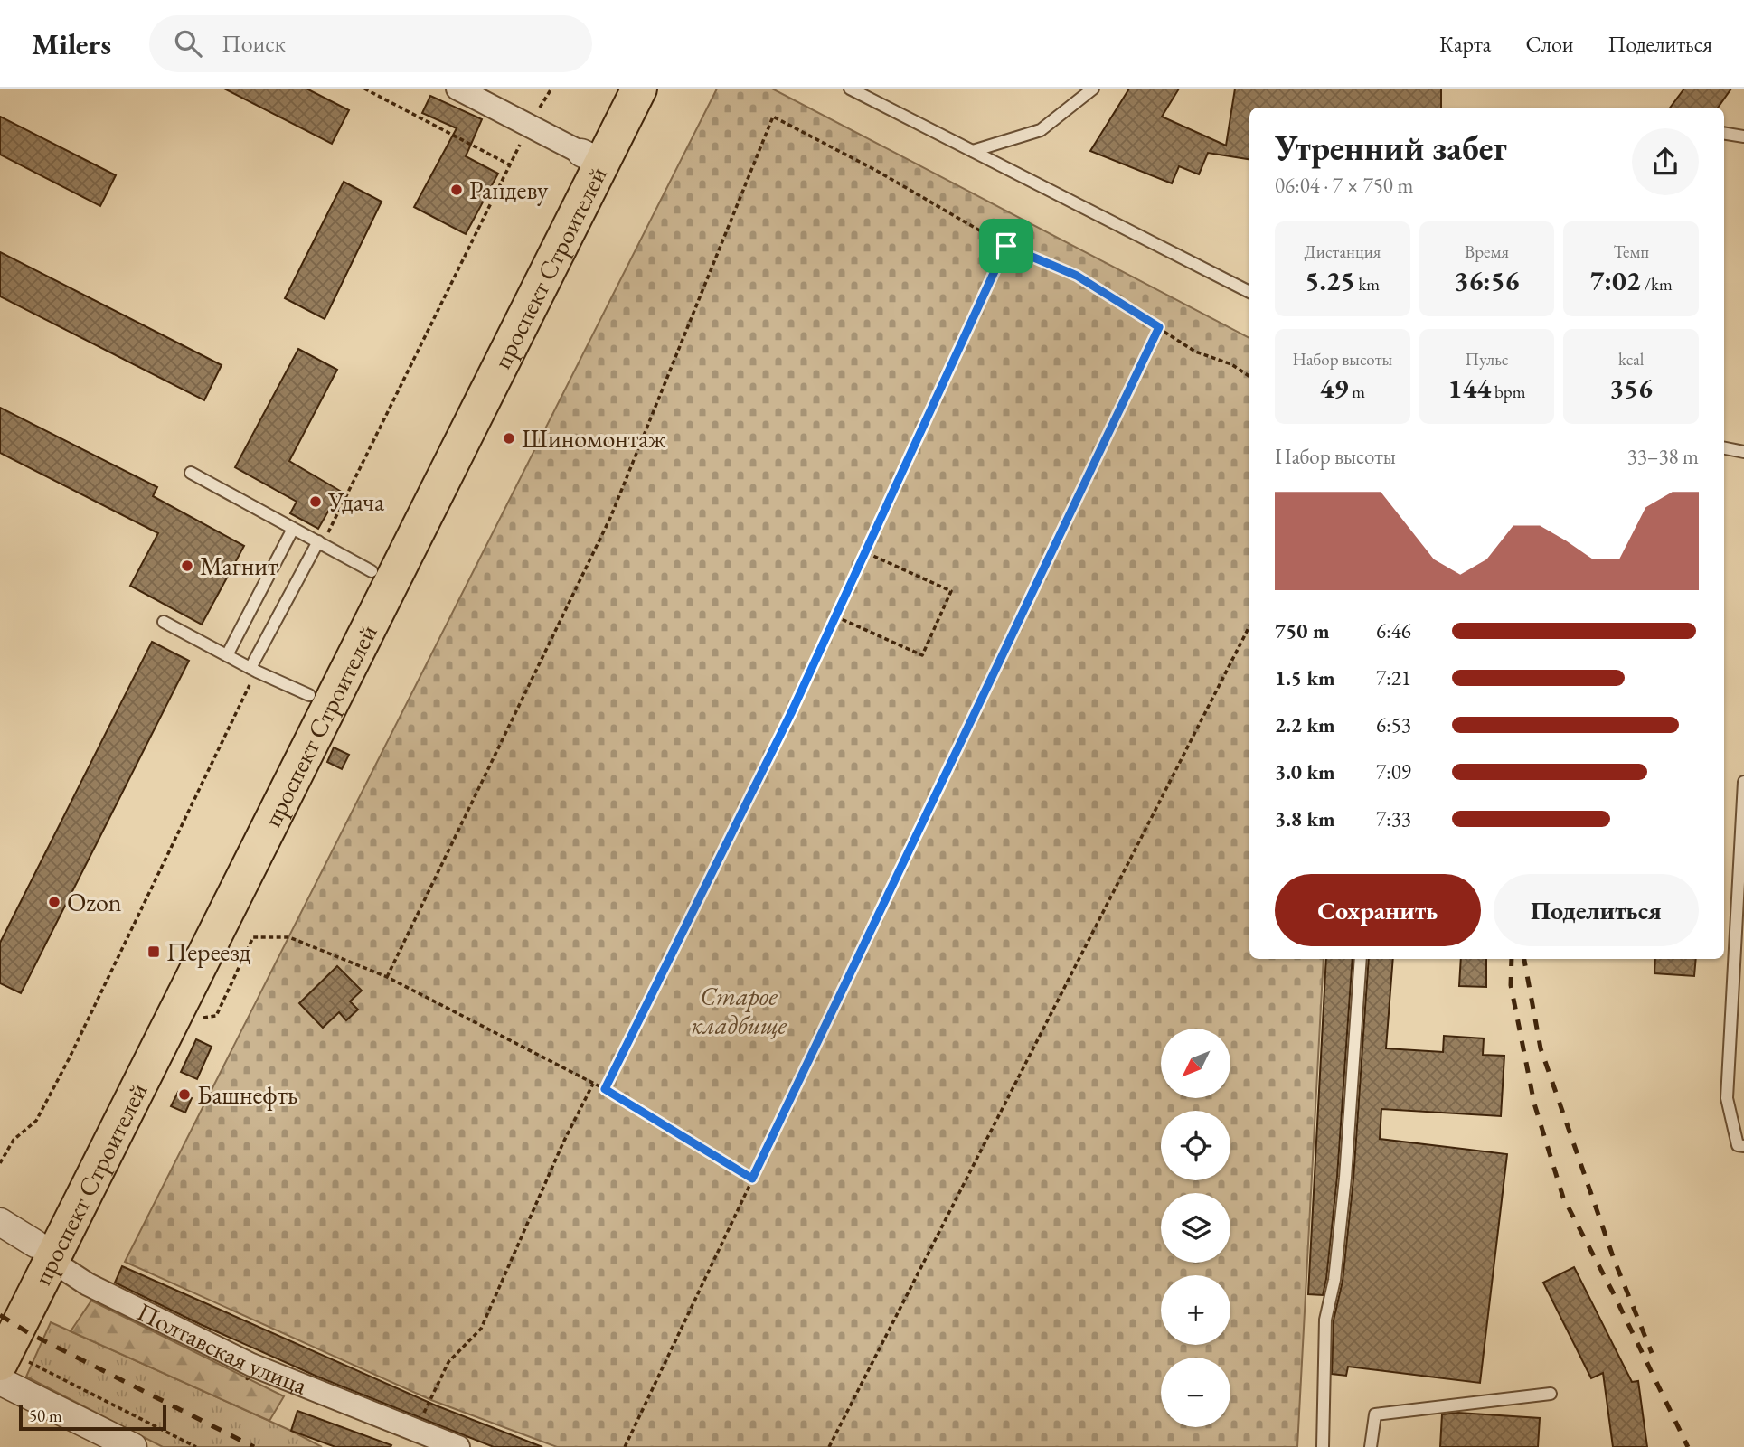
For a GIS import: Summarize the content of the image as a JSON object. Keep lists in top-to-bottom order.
{
  "streets": {
    "main road": ["проспект Строителей"],
    "street": ["Полтавская улица"]
  },
  "crossings": [
    ["проспект Строителей", "Полтавская улица"]
  ],
  "parks": ["Старое кладбище"],
  "places": {
    "other": [
      "Рандеву",
      "Шиномонтаж",
      "Удача",
      "Магнит",
      "Ozon",
      "Башнефть"
    ],
    "transit": ["Переезд"]
  },
  "scale_bar": "50 m",
  "north": "bottom left",
  "page": {
    "header": "Milers",
    "search": "Поиск",
    "nav": ["Карта", "Слои", "Поделиться"],
    "heading": ["Утренний забег", "06:04 · 7 × 750 m"],
    "stats": [
      ["Дистанция", "5.25 km"],
      ["Время", "36:56"],
      ["Темп", "7:02 /km"],
      ["Набор высоты", "49 m"],
      ["Пульс", "144 bpm"],
      ["kcal", "356"]
    ],
    "chart": ["Набор высоты", "33–38 m"],
    "list": [
      {
        "name": "750 m",
        "note": "6:46"
      },
      {
        "name": "1.5 km",
        "note": "7:21"
      },
      {
        "name": "2.2 km",
        "note": "6:53"
      },
      {
        "name": "3.0 km",
        "note": "7:09"
      },
      {
        "name": "3.8 km",
        "note": "7:33"
      }
    ],
    "buttons": ["Сохранить", "Поделиться"],
    "map_buttons": ["+", "−"],
    "scale": "50 m"
  }
}
